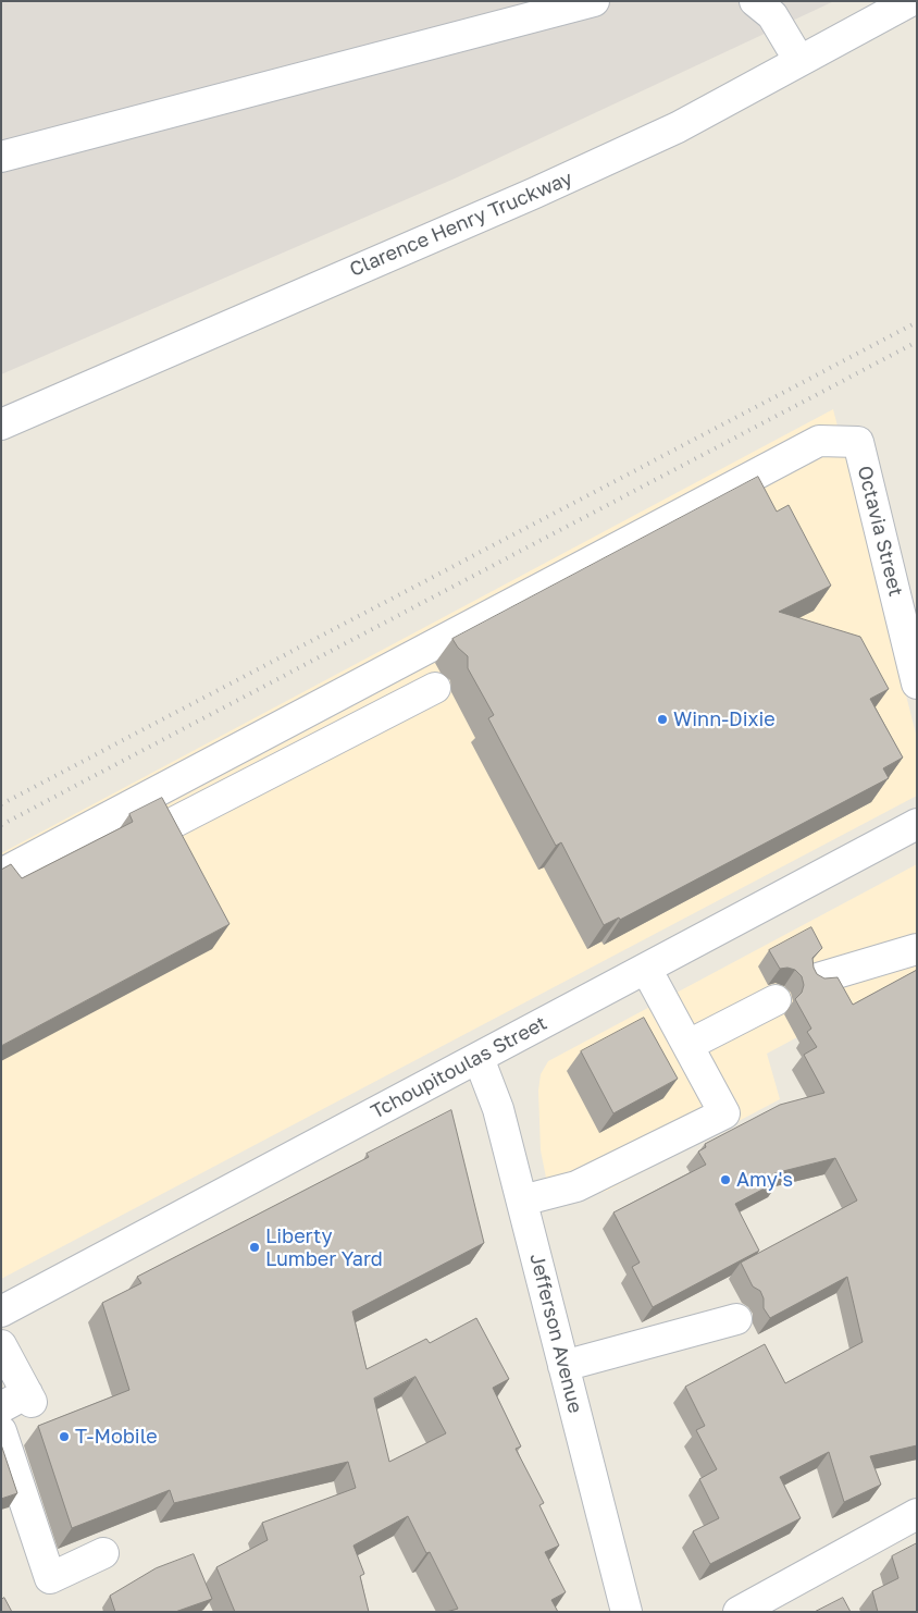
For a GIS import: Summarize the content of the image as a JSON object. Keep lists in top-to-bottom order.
{
  "streets": {
    "street": [
      "Clarence Henry Truckway",
      "Octavia Street",
      "Tchoupitoulas Street",
      "Jefferson Avenue"
    ]
  },
  "crossings": [
    ["Tchoupitoulas Street", "Jefferson Avenue"]
  ],
  "places": [
    "Winn-Dixie",
    "Amy's",
    "Liberty Lumber Yard",
    "T-Mobile"
  ]
}
